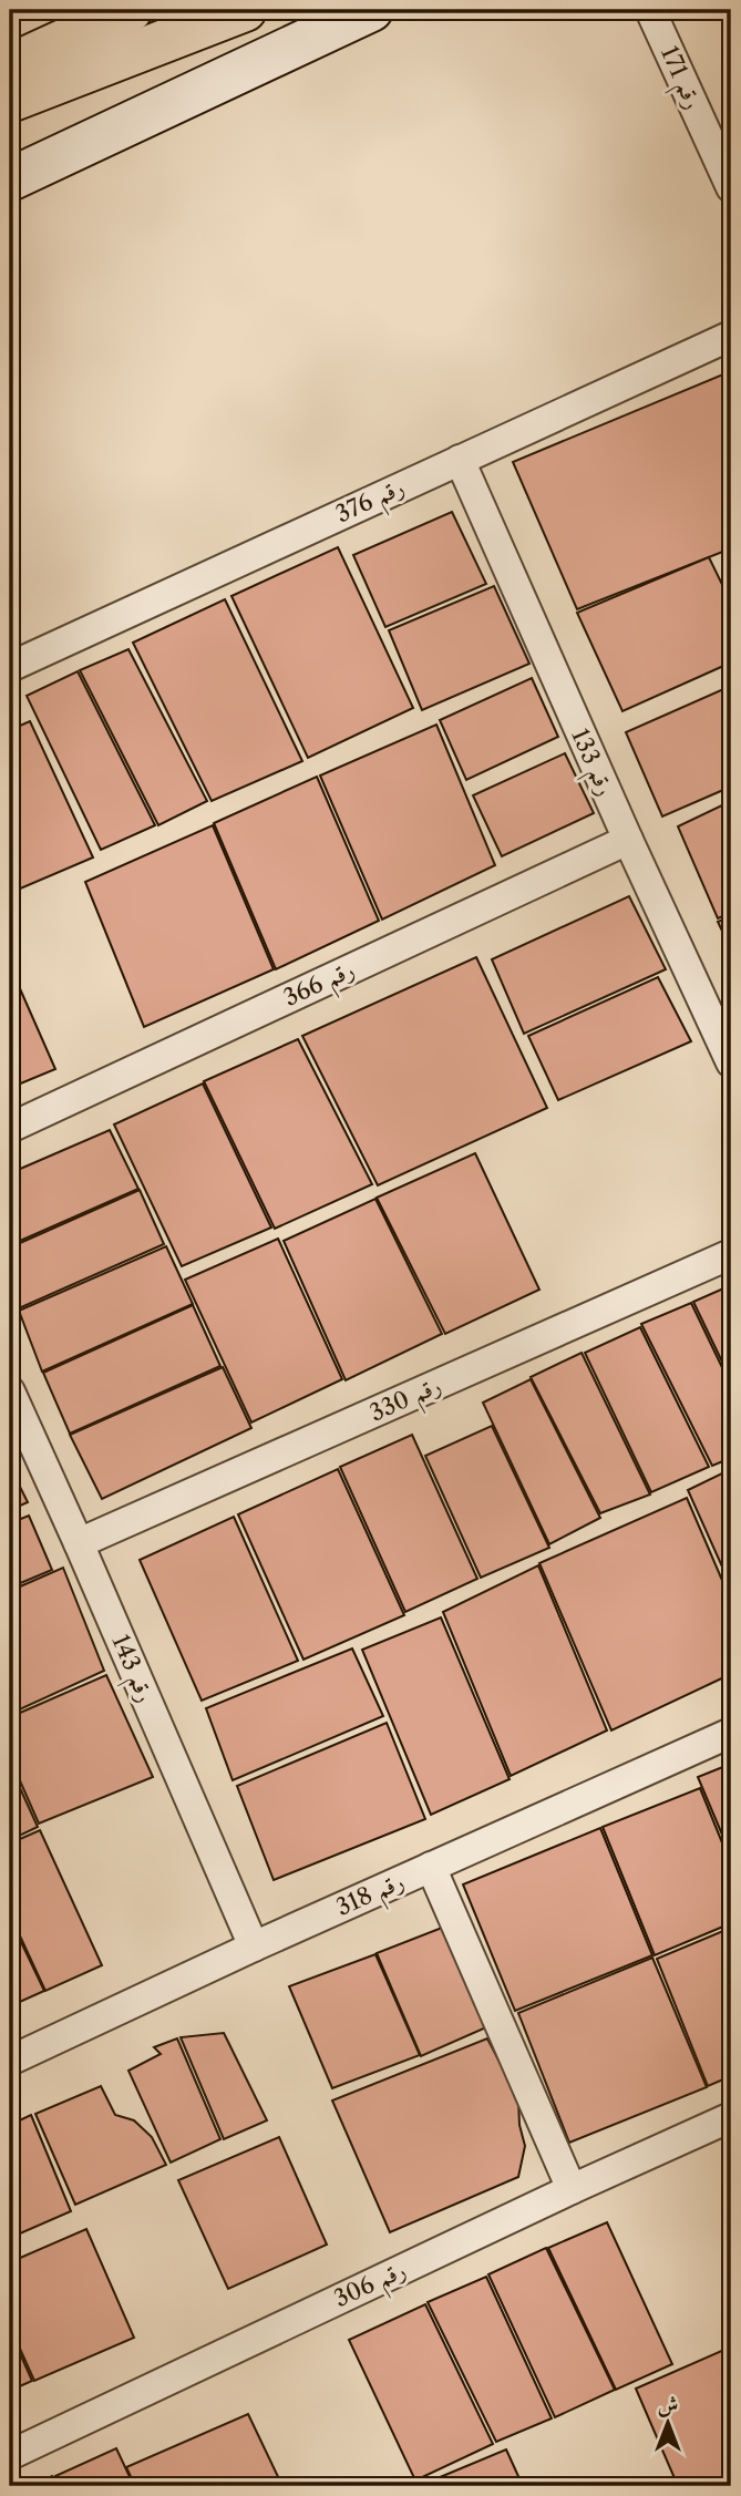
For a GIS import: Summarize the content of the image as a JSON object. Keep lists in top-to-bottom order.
{
  "streets": {
    "street": [
      "رقم 171",
      "رقم 376",
      "رقم 133",
      "رقم 366",
      "رقم 330",
      "رقم 143",
      "رقم 318",
      "رقم 306"
    ]
  },
  "crossings": [
    ["رقم 376", "رقم 133"],
    ["رقم 133", "رقم 366"],
    ["رقم 330", "رقم 143"],
    ["رقم 143", "رقم 318"]
  ],
  "north": "top"
}
